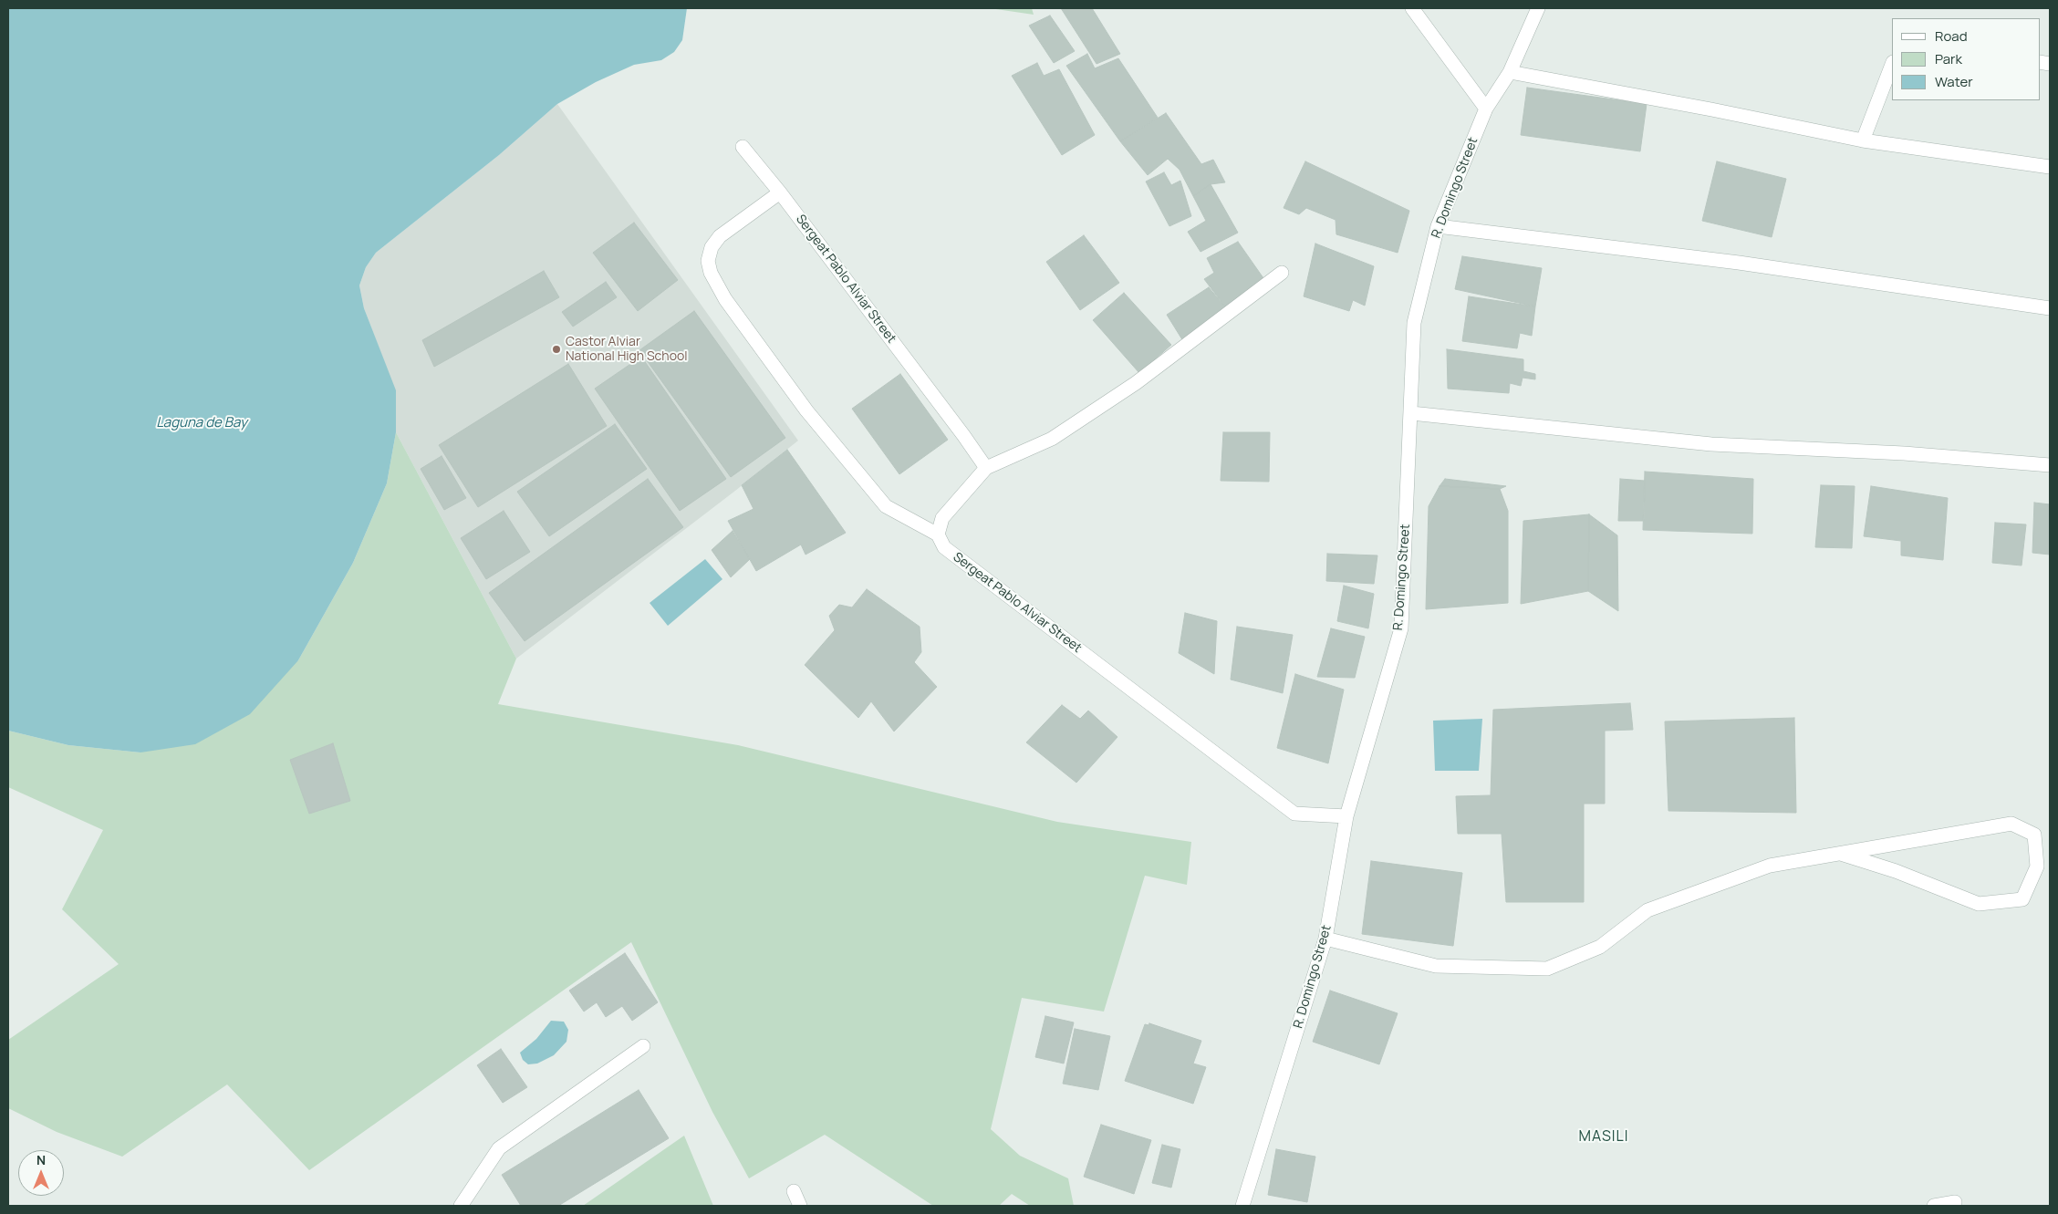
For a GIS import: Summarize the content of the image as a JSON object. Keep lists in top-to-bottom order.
{
  "streets": {
    "street": ["R. Domingo Street", "Sergeat Pablo Alviar Street"]
  },
  "crossings": [
    ["R. Domingo Street", "Sergeat Pablo Alviar Street"]
  ],
  "districts": ["MASILI"],
  "water": ["Laguna de Bay"],
  "places": ["Castor Alviar National High School"],
  "legend": ["Road", "Park", "Water"],
  "north": "top"
}
